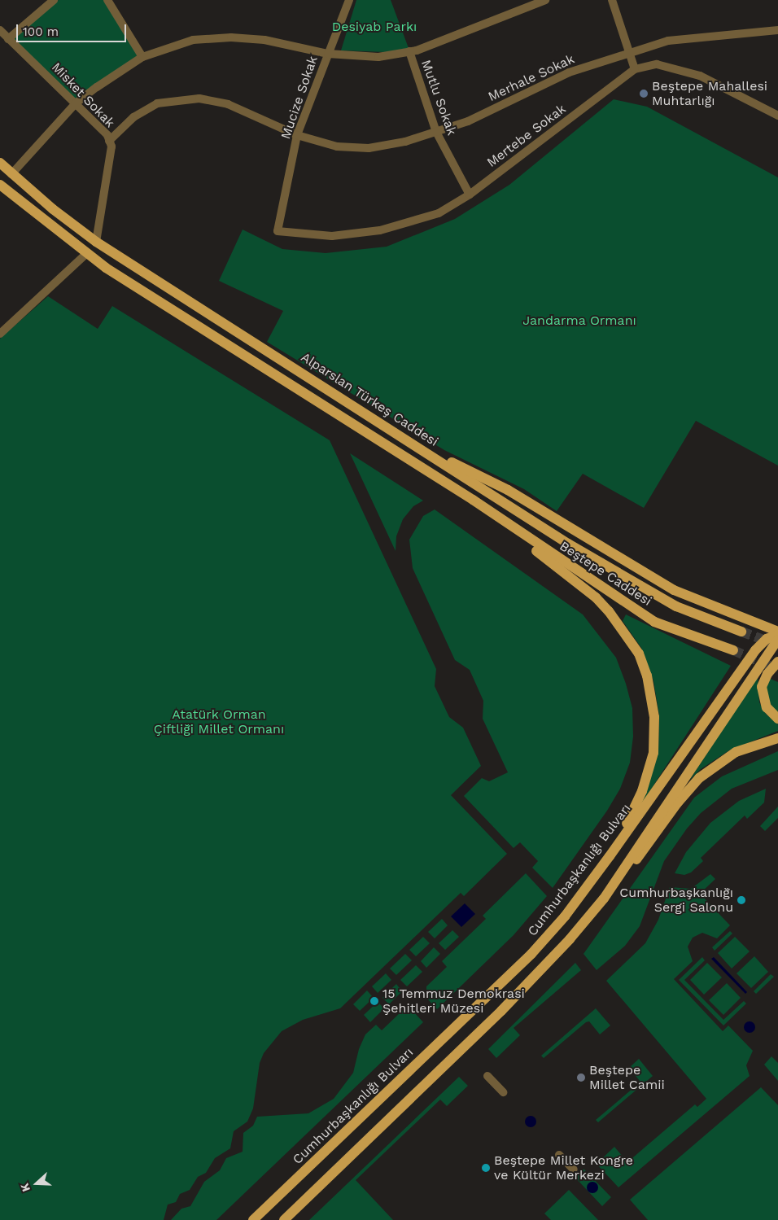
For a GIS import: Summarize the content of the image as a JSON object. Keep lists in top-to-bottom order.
{
  "streets": {
    "main road": ["Alparslan Türkeş Caddesi", "Beştepe Caddesi", "Cumhurbaşkanlığı Bulvarı"],
    "street": [
      "Merhale Sokak",
      "Misket Sokak",
      "Mucize Sokak",
      "Mutlu Sokak",
      "Mertebe Sokak"
    ]
  },
  "crossings": [
    ["Merhale Sokak", "Misket Sokak"],
    ["Merhale Sokak", "Mucize Sokak"],
    ["Merhale Sokak", "Mutlu Sokak"],
    ["Misket Sokak", "Alparslan Türkeş Caddesi"],
    ["Mucize Sokak", "Mertebe Sokak"],
    ["Mutlu Sokak", "Mertebe Sokak"]
  ],
  "parks": ["Desiyab Parkı", "Jandarma Ormanı", "Atatürk Orman Çiftliği Millet Ormanı"],
  "places": [
    "Beştepe Mahallesi Muhtarlığı",
    "Cumhurbaşkanlığı Sergi Salonu",
    "15 Temmuz Demokrasi Şehitleri Müzesi",
    "Beştepe Millet Camii",
    "Beştepe Millet Kongre ve Kültür Merkezi"
  ],
  "scale_bar": "100 m",
  "north": "left"
}
